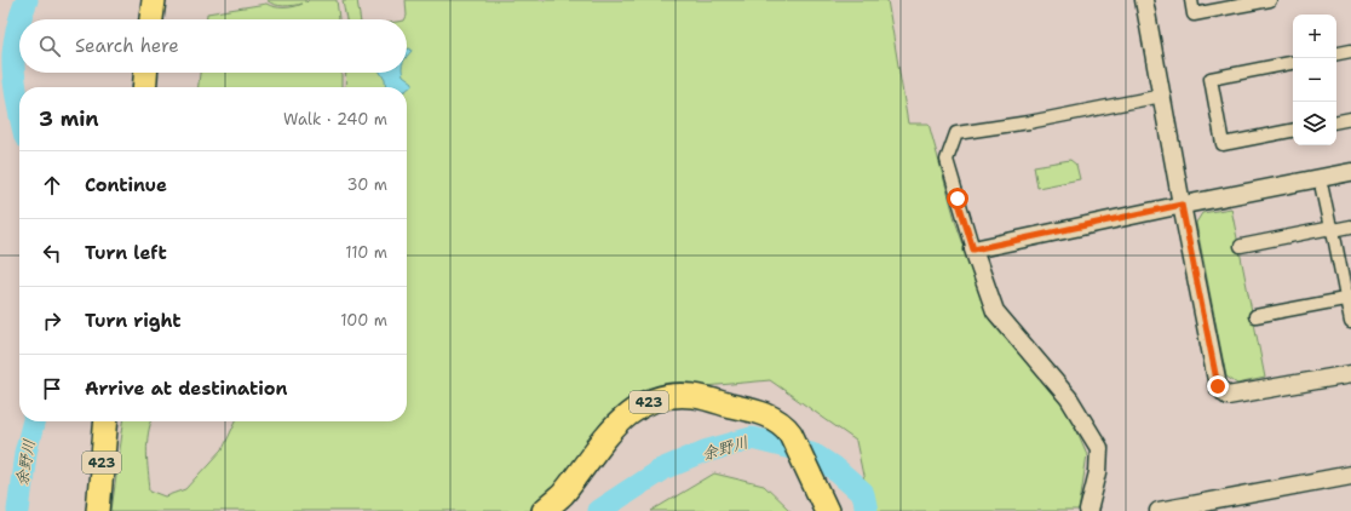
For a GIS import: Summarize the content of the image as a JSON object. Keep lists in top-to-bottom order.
{
  "streets": {
    "highway": ["423"]
  },
  "water": ["余野川"],
  "page": {
    "map_buttons": ["+", "−"],
    "search": "Search here",
    "heading": ["3 min", "Walk · 240 m"],
    "list": [
      ["Continue", "30 m"],
      ["Turn left", "110 m"],
      ["Turn right", "100 m"],
      "Arrive at destination"
    ]
  }
}
